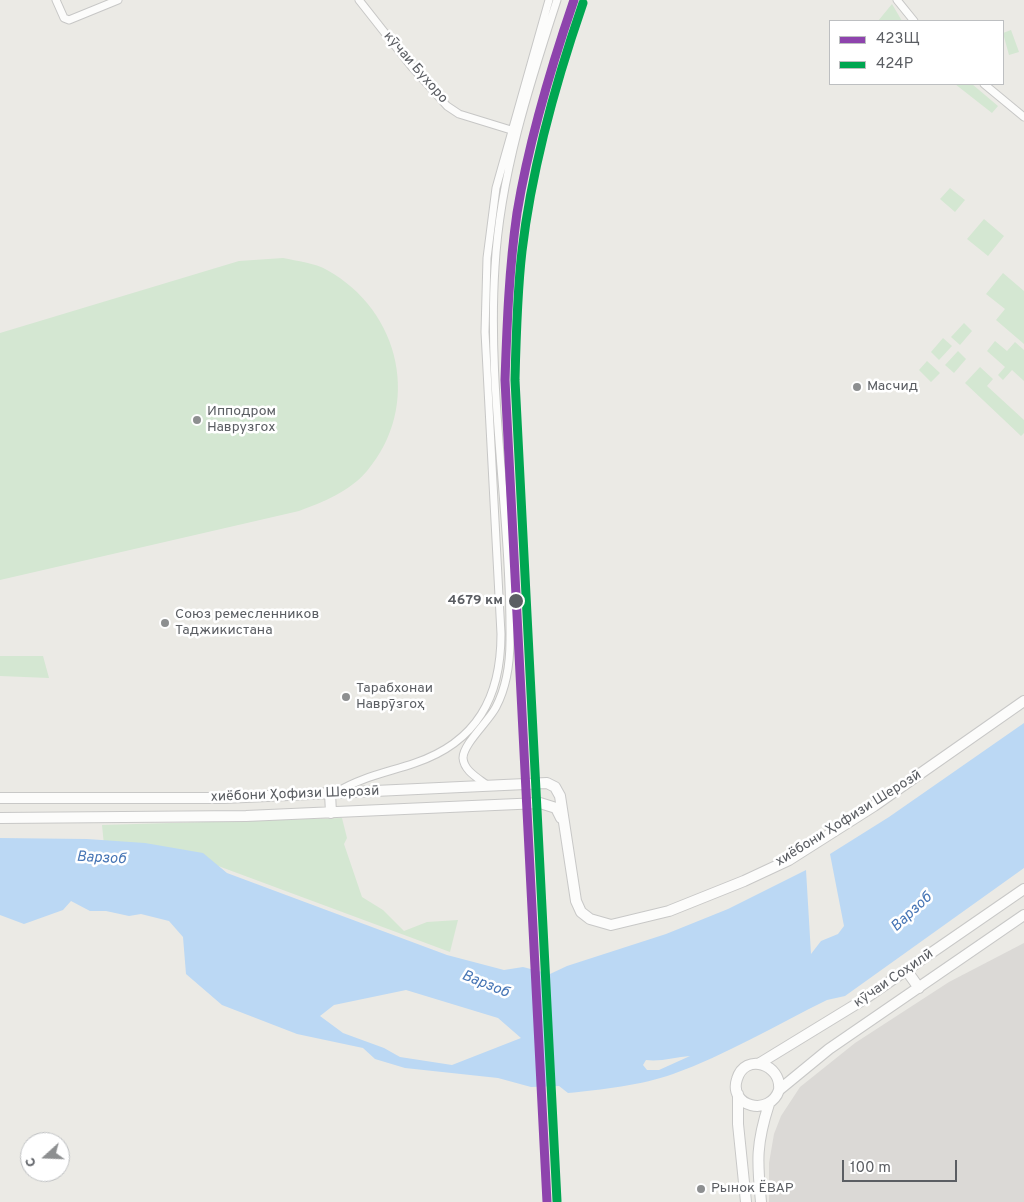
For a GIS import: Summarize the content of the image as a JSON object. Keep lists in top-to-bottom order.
{
  "streets": {
    "main road": ["хиёбони Ҳофизи Шерозӣ", "кӯчаи Соҳилӣ"],
    "street": ["кӯчаи Бухоро"]
  },
  "water": ["Варзоб"],
  "places": [
    "Масчид",
    "Ипподром Наврузгох",
    "4679 км",
    "Союз ремесленников Таджикистана",
    "Тарабхонаи Наврӯзгоҳ",
    "Рынок ЁВАР"
  ],
  "lines": ["transit line 423Щ", "transit line 424Р"],
  "legend": ["423Щ", "424Р"],
  "scale_bar": "100 m",
  "north": "left"
}
